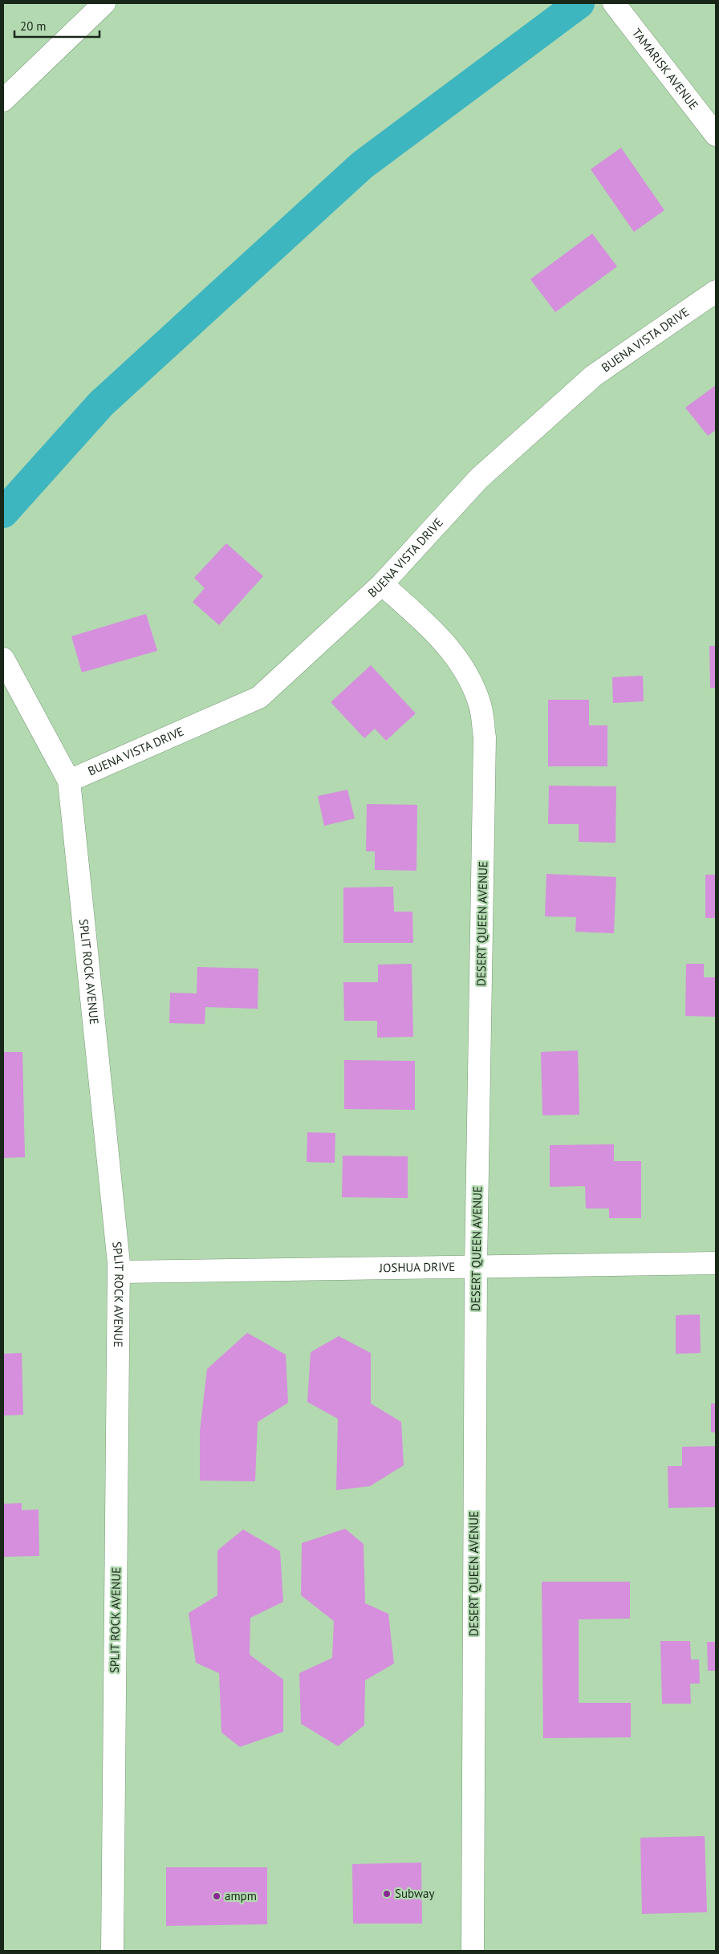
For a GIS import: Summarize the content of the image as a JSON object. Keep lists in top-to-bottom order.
{
  "streets": {
    "street": [
      "TAMARISK AVENUE",
      "BUENA VISTA DRIVE",
      "DESERT QUEEN AVENUE",
      "SPLIT ROCK AVENUE",
      "JOSHUA DRIVE"
    ]
  },
  "crossings": [
    ["BUENA VISTA DRIVE", "DESERT QUEEN AVENUE"],
    ["BUENA VISTA DRIVE", "SPLIT ROCK AVENUE"],
    ["DESERT QUEEN AVENUE", "JOSHUA DRIVE"],
    ["SPLIT ROCK AVENUE", "JOSHUA DRIVE"]
  ],
  "places": ["Subway", "ampm"],
  "scale_bar": "20 m"
}
